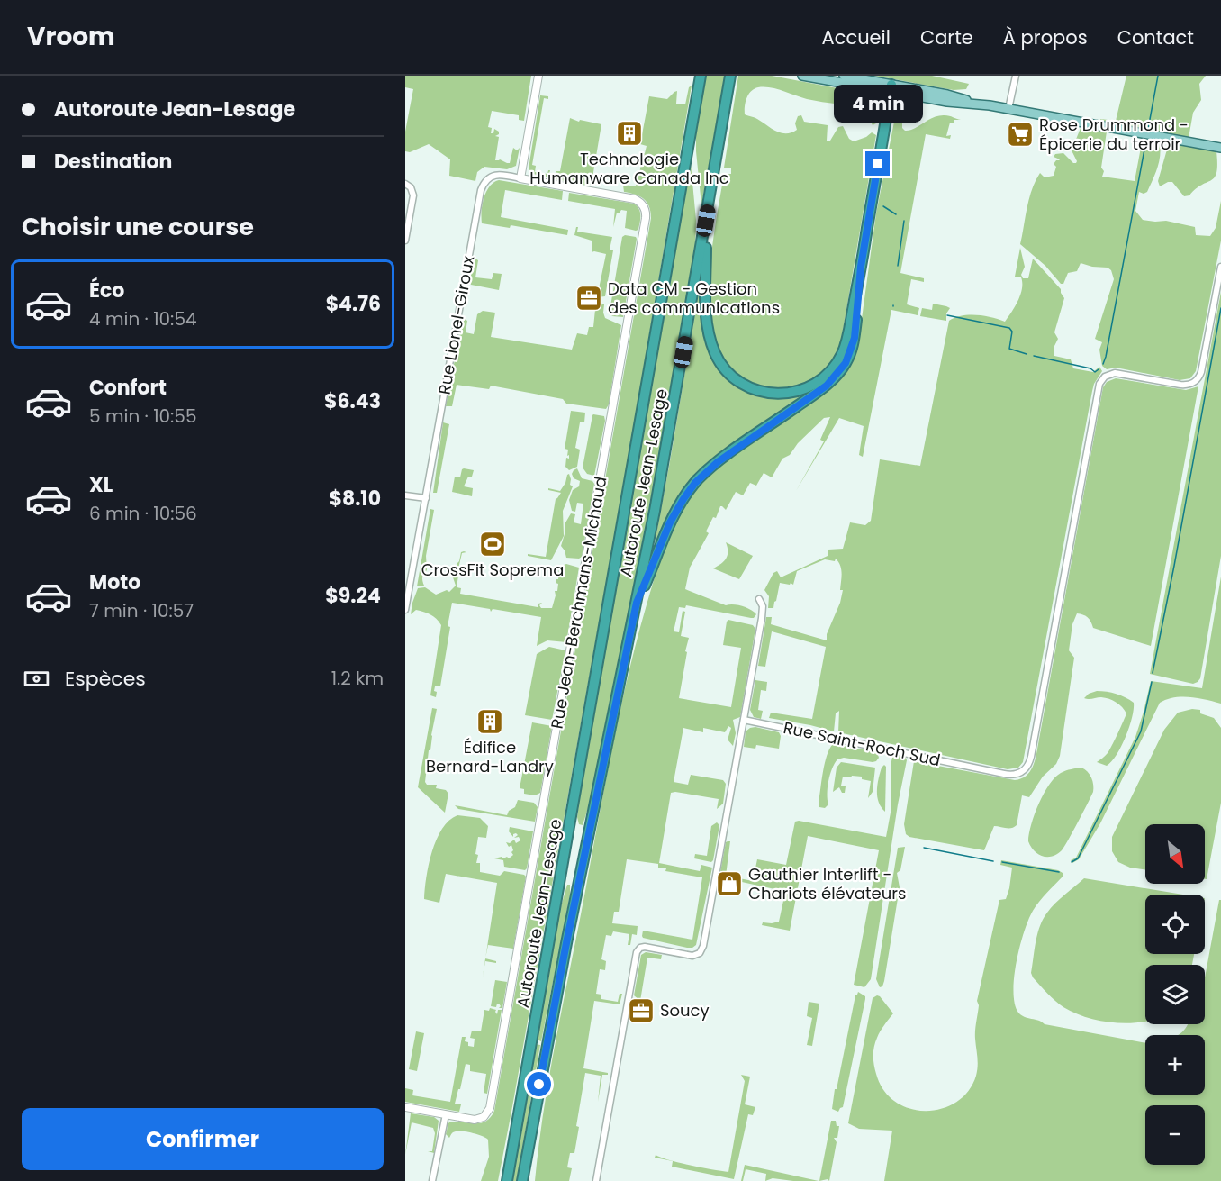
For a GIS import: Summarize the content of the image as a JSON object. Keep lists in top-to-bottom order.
{
  "streets": {
    "highway": ["Autoroute Jean-Lesage"],
    "street": ["Rue Lionel-Giroux", "Rue Jean-Berchmans-Michaud", "Rue Saint-Roch Sud"]
  },
  "crossings": [
    ["Rue Lionel-Giroux", "Rue Jean-Berchmans-Michaud"]
  ],
  "places": {
    "building": ["Technologie Humanware Canada Inc", "Édifice Bernard-Landry"],
    "supermarket": ["Rose Drummond - Épicerie du terroir"],
    "office": ["Data CM - Gestion des communications", "Soucy"],
    "sports": ["CrossFit Soprema"],
    "shop": ["Gauthier Interlift - Chariots élévateurs"]
  },
  "north": "bottom right",
  "page": {
    "header": "Vroom",
    "nav": [
      "Accueil",
      "Carte",
      "À propos",
      "Contact"
    ],
    "banner": ["Autoroute Jean-Lesage", "Destination"],
    "bubble": "4 min",
    "heading": "Choisir une course",
    "list": [
      {
        "name": "Éco",
        "note": "4 min · 10:54",
        "value": "$4.76"
      },
      {
        "name": "Confort",
        "note": "5 min · 10:55",
        "value": "$6.43"
      },
      {
        "name": "XL",
        "note": "6 min · 10:56",
        "value": "$8.10"
      },
      {
        "name": "Moto",
        "note": "7 min · 10:57",
        "value": "$9.24"
      }
    ],
    "pay": ["Espèces", "1.2 km"],
    "map_buttons": ["+", "−"],
    "buttons": "Confirmer"
  }
}
